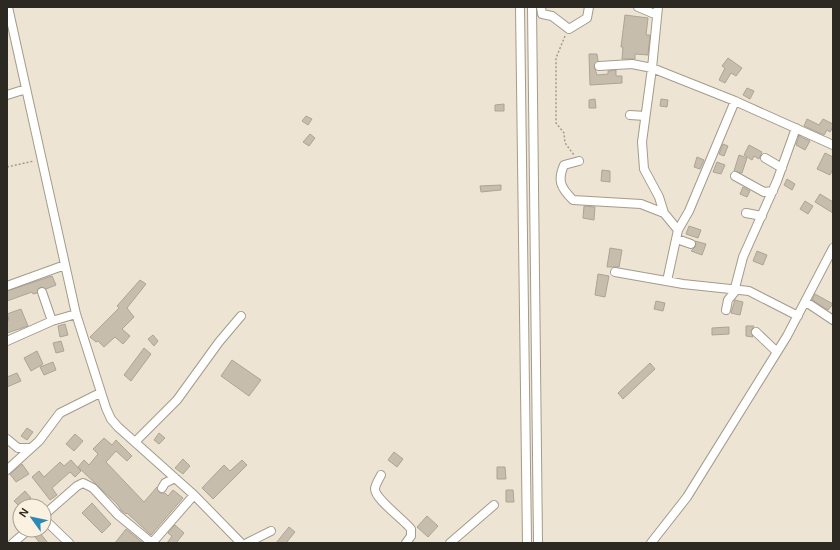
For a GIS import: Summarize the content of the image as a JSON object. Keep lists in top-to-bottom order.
{
  "north": "top left"
}
